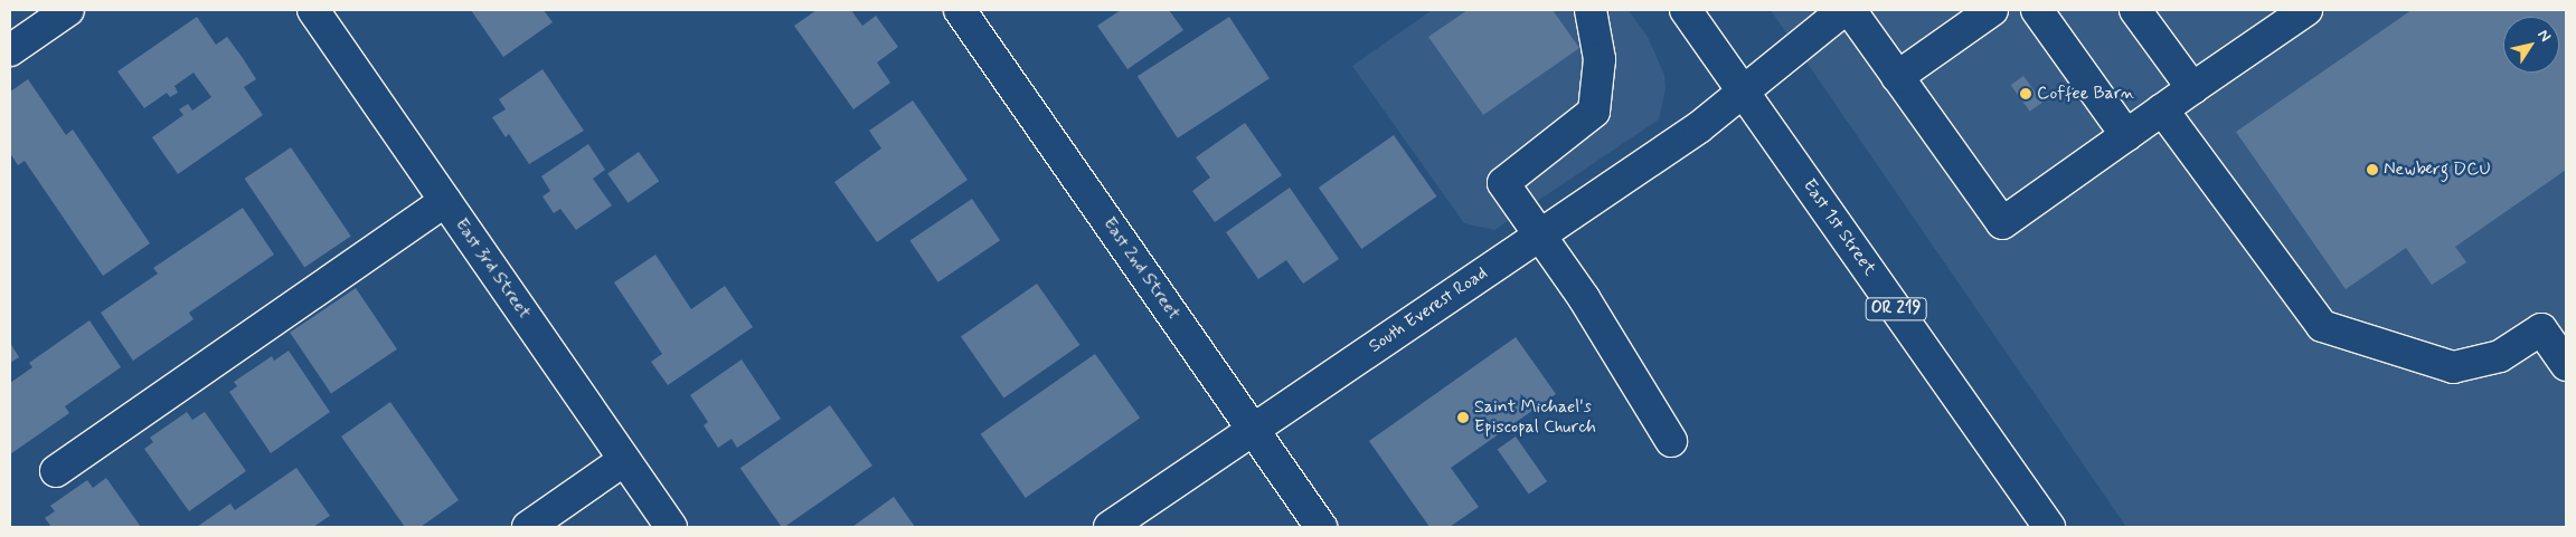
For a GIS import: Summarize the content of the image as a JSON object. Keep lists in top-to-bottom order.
{
  "streets": {
    "street": [
      "East 1st Street",
      "East 3rd Street",
      "East 2nd Street",
      "OR 219",
      "South Everest Road"
    ]
  },
  "crossings": [
    ["East 1st Street", "South Everest Road"],
    ["East 2nd Street", "South Everest Road"]
  ],
  "places": ["Coffee Barn", "Newberg DCU", "Saint Michael's Episcopal Church"],
  "north": "top right"
}
